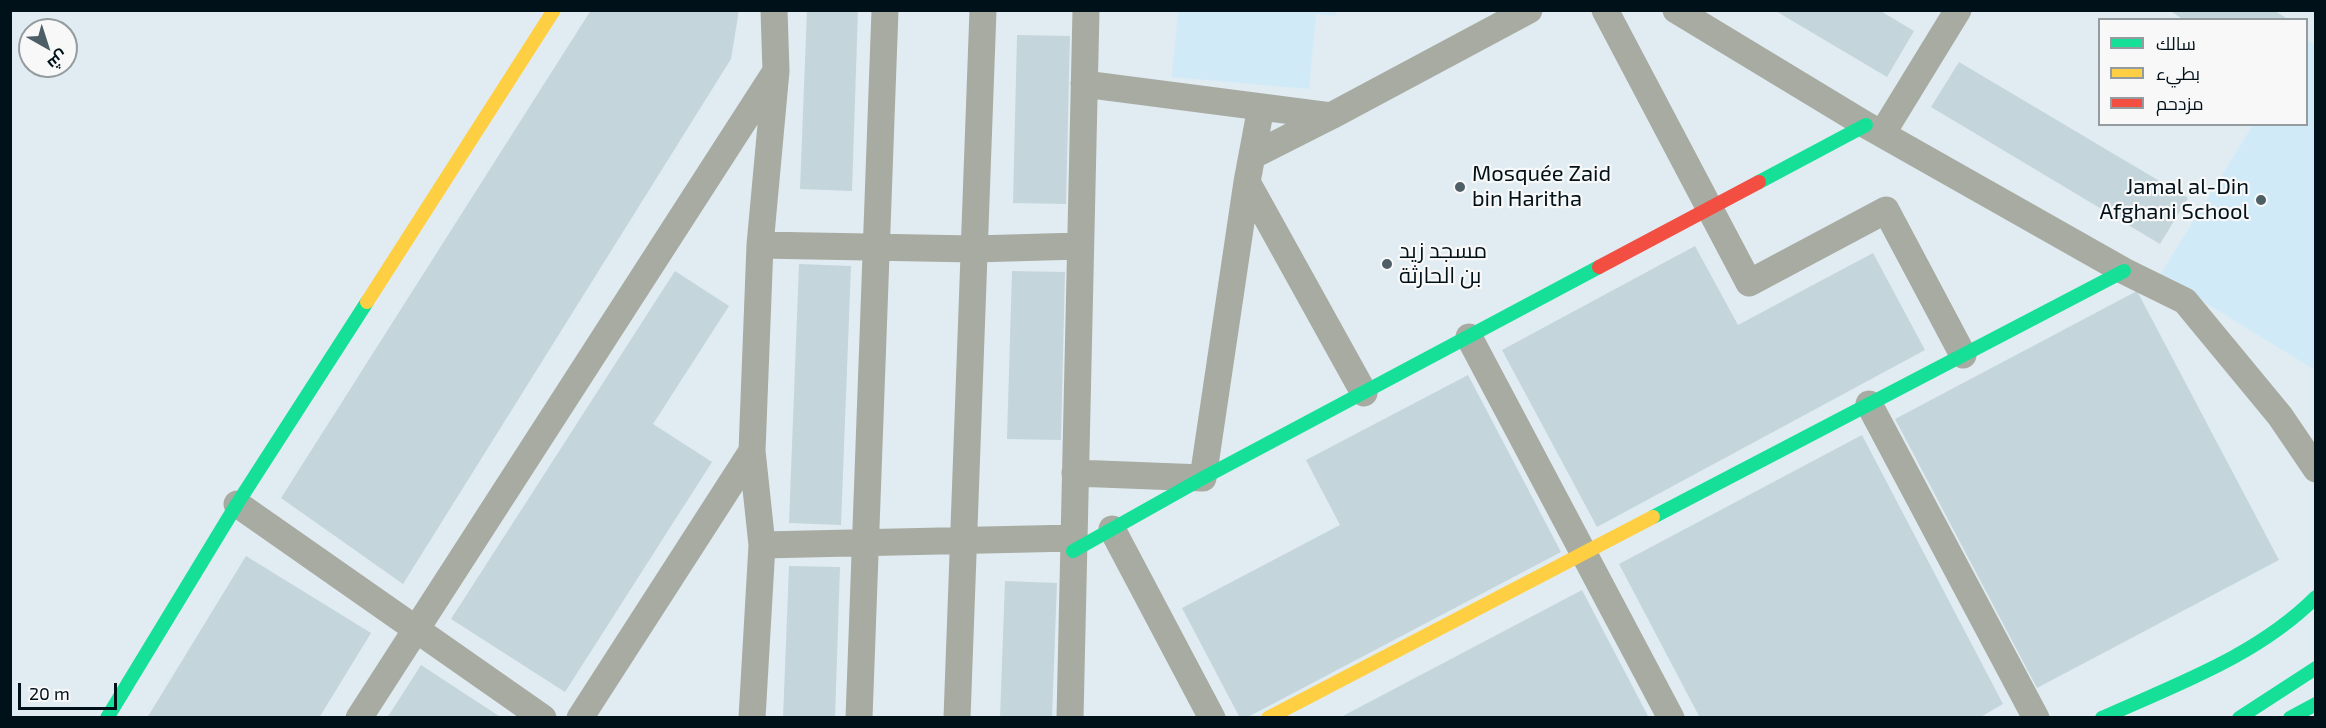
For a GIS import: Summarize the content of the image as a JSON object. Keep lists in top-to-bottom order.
{
  "places": ["Mosquée Zaid bin Haritha", "Jamal al-Din Afghani School", "مسجد زيد بن الحارثة"],
  "legend": ["سالك", "بطيء", "مزدحم"],
  "scale_bar": "20 m",
  "north": "bottom right"
}
